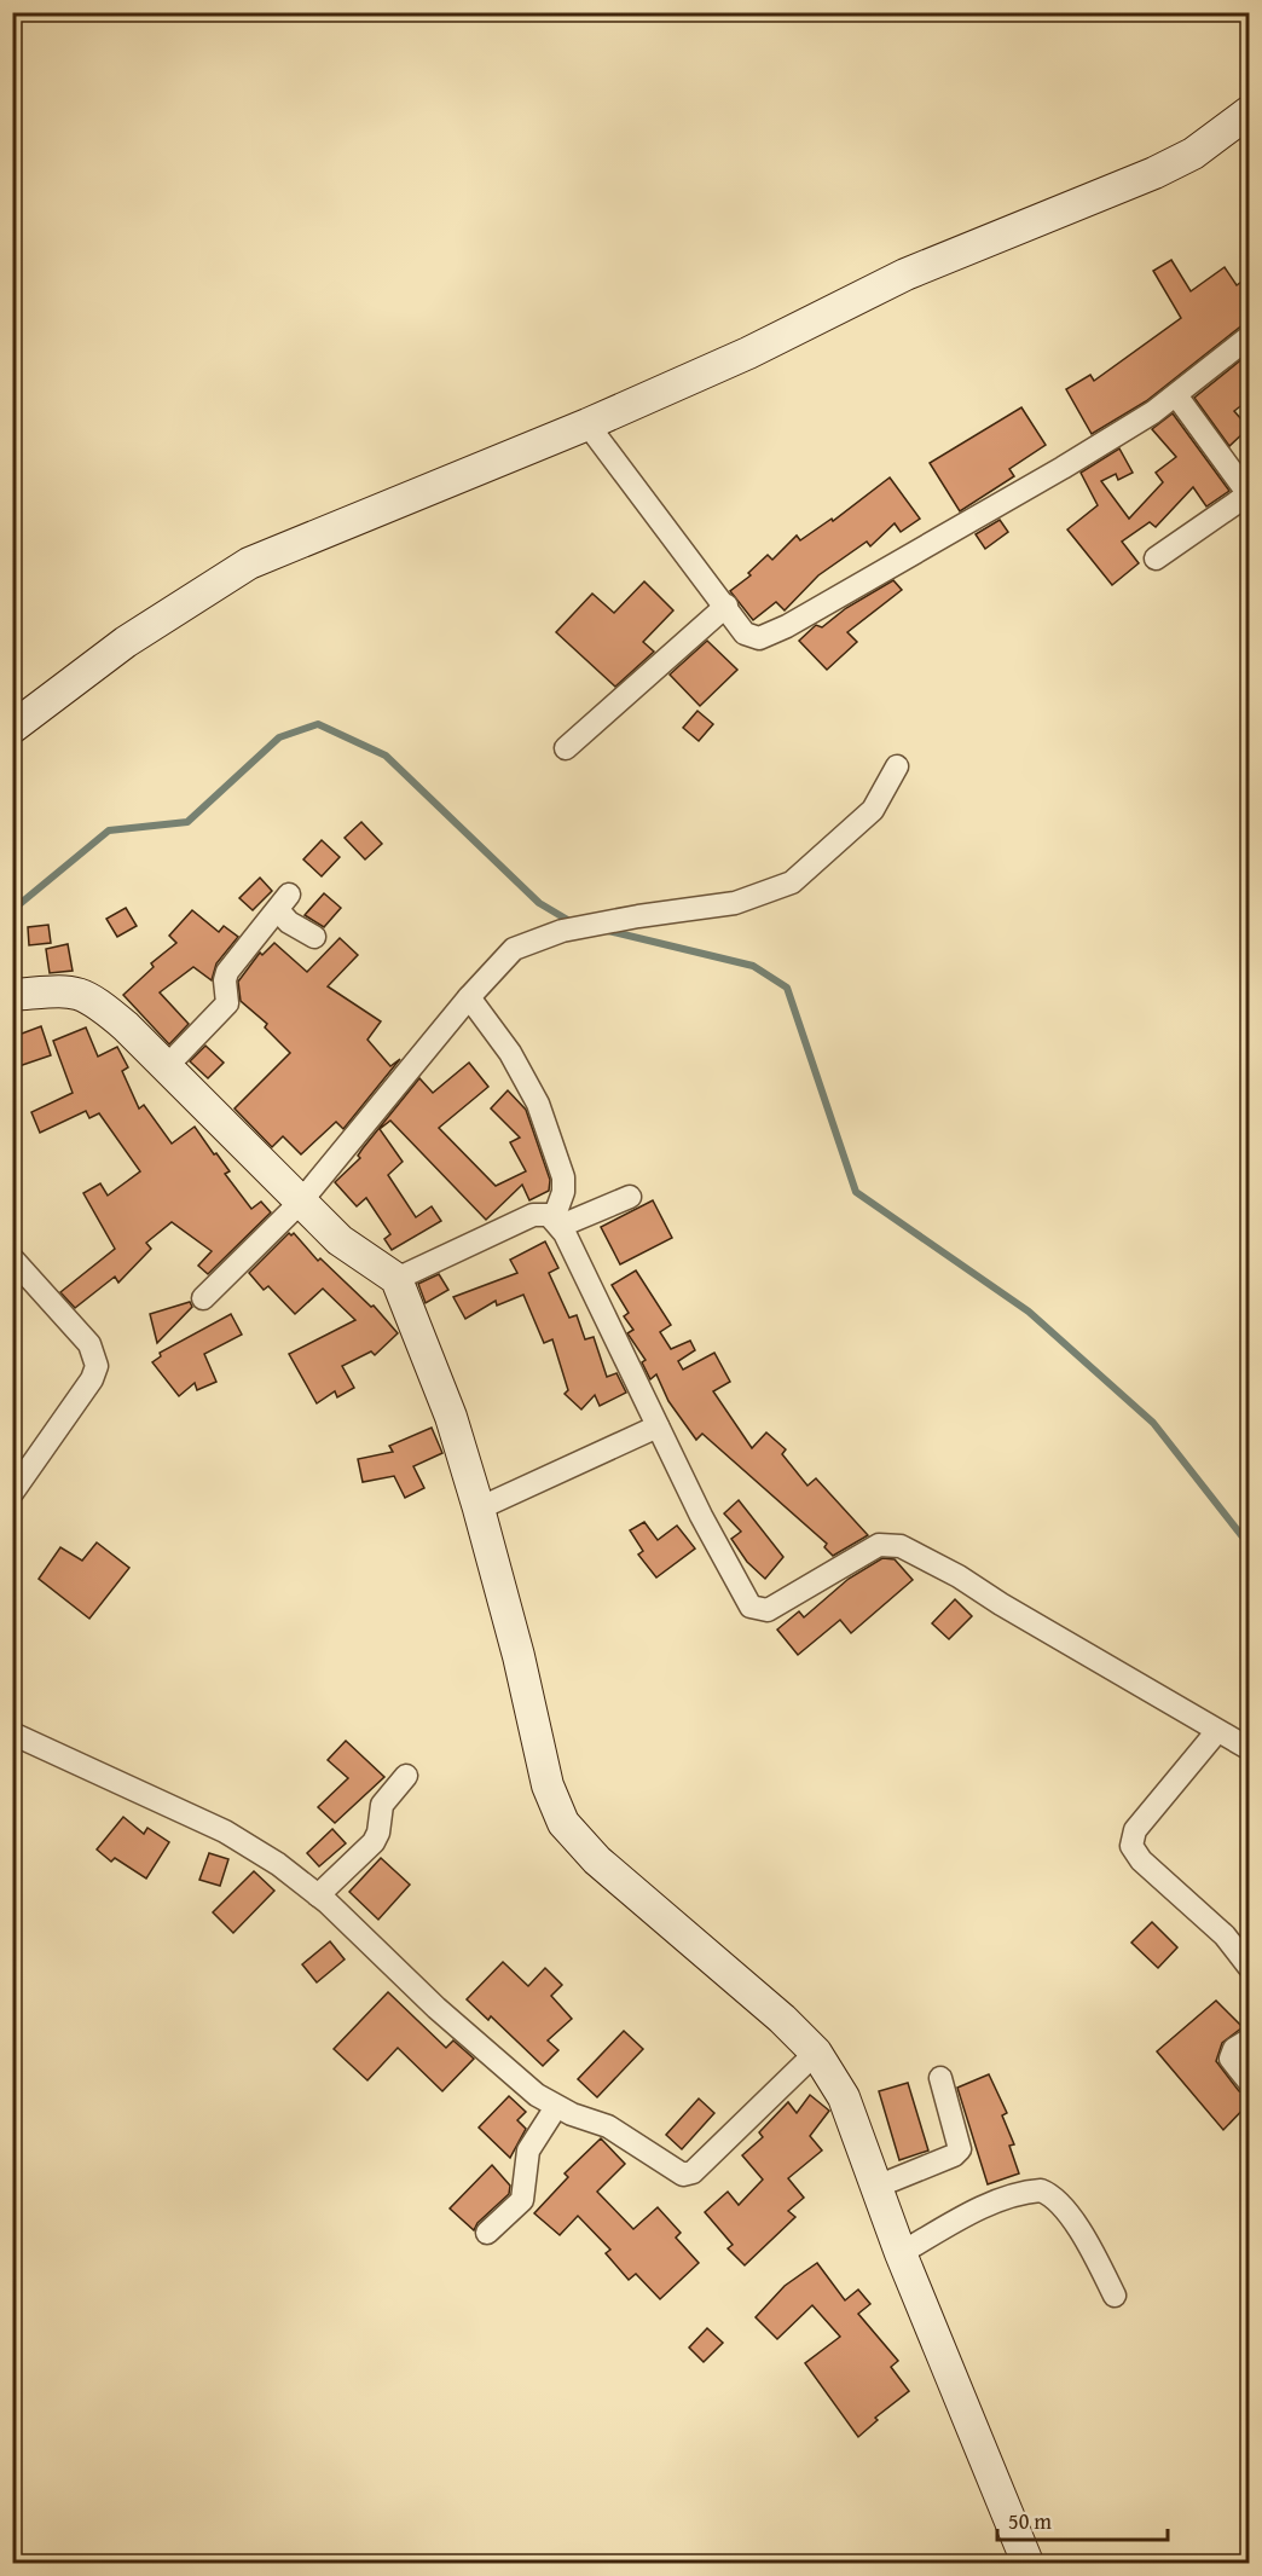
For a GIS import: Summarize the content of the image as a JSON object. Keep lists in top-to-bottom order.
{
  "scale_bar": "50 m"
}
